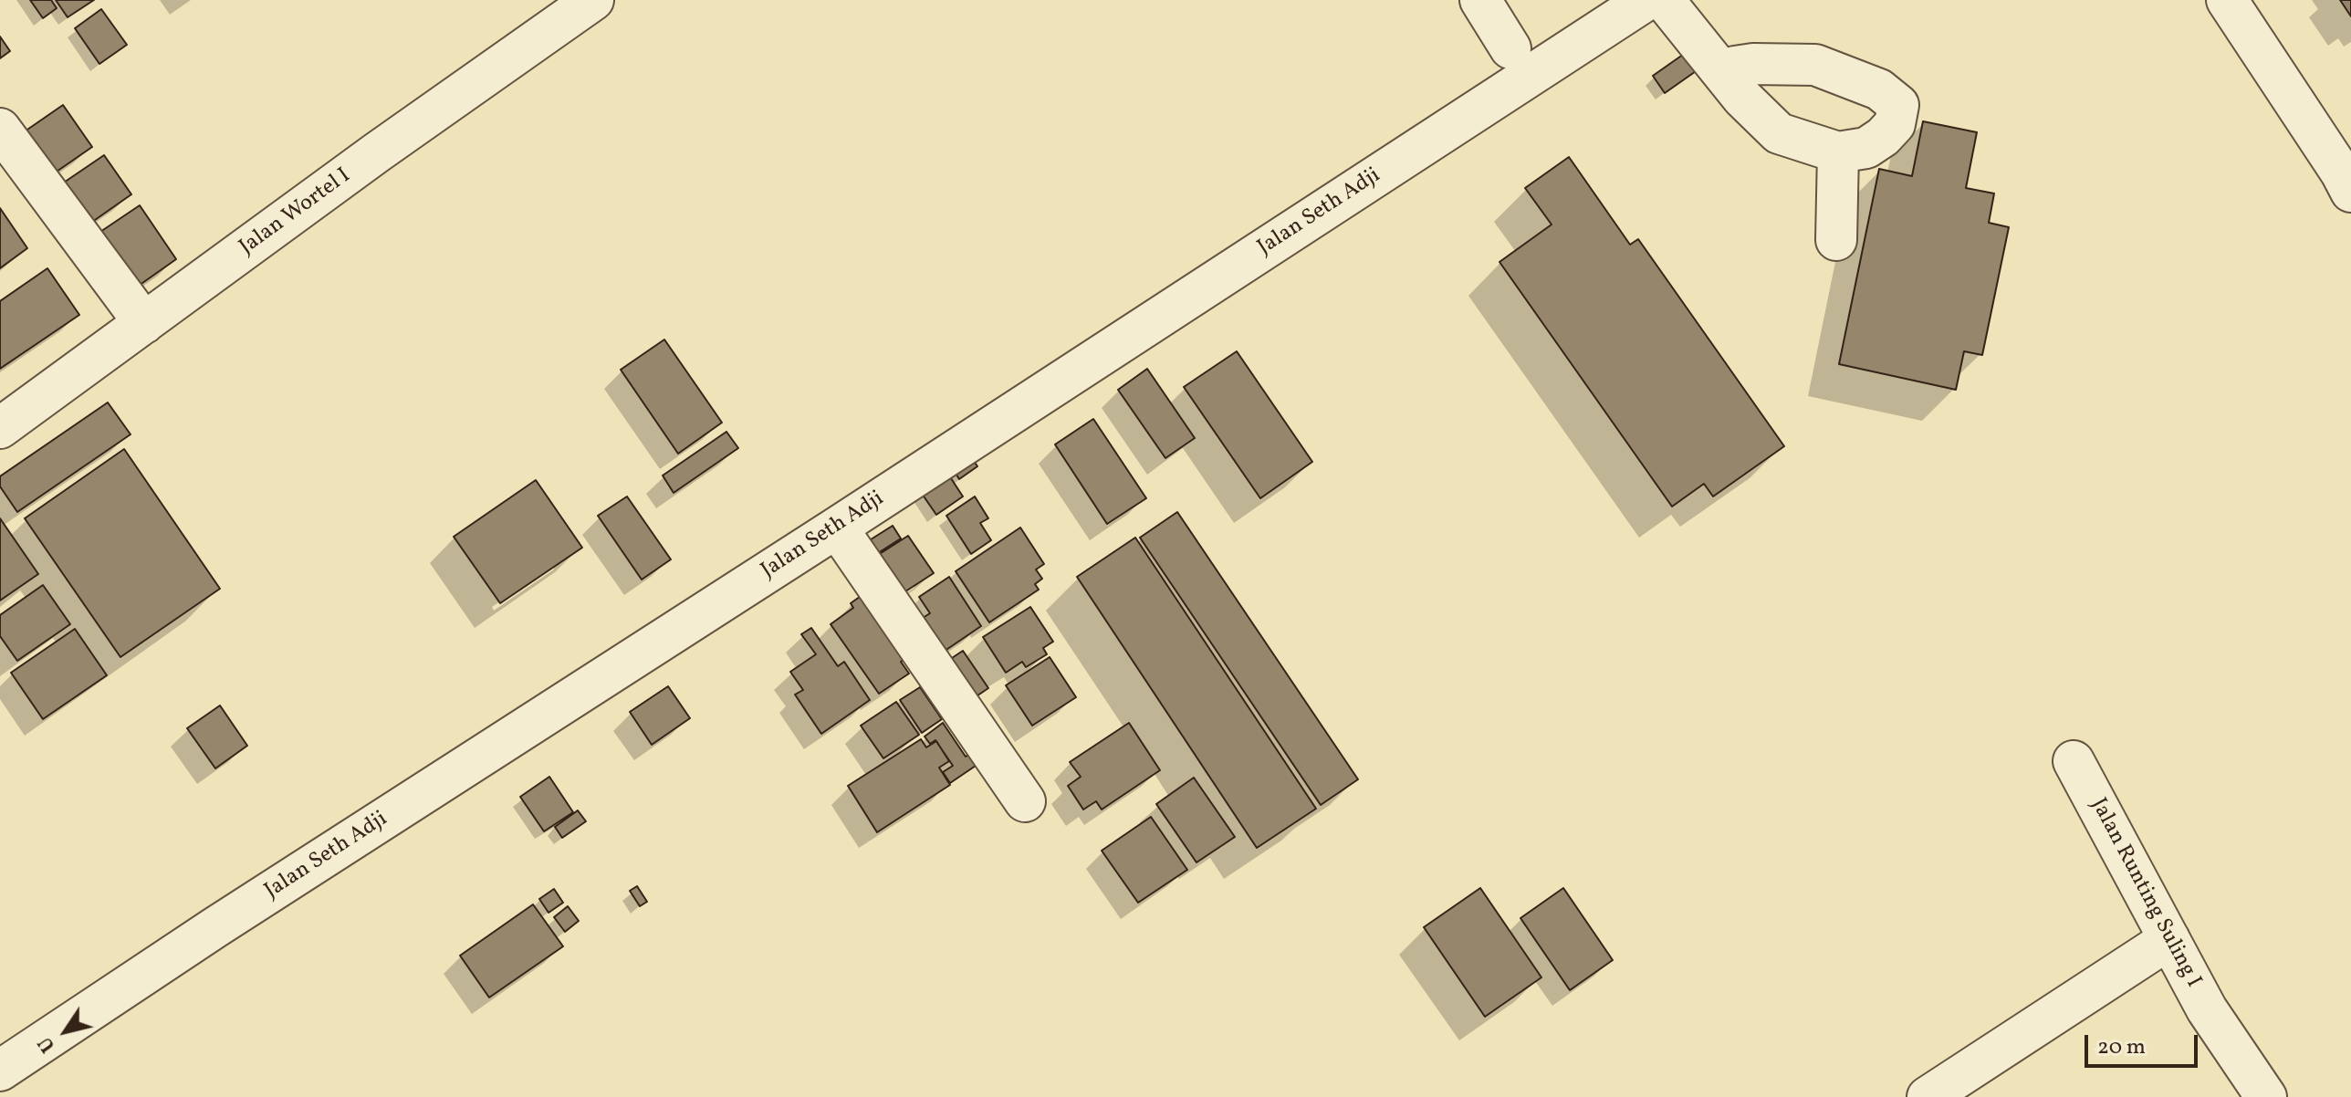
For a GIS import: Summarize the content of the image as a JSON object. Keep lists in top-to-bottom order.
{
  "streets": {
    "street": ["Jalan Wortel I", "Jalan Seth Adji", "Jalan Runting Suling I"]
  },
  "scale_bar": "20 m",
  "north": "bottom left"
}
